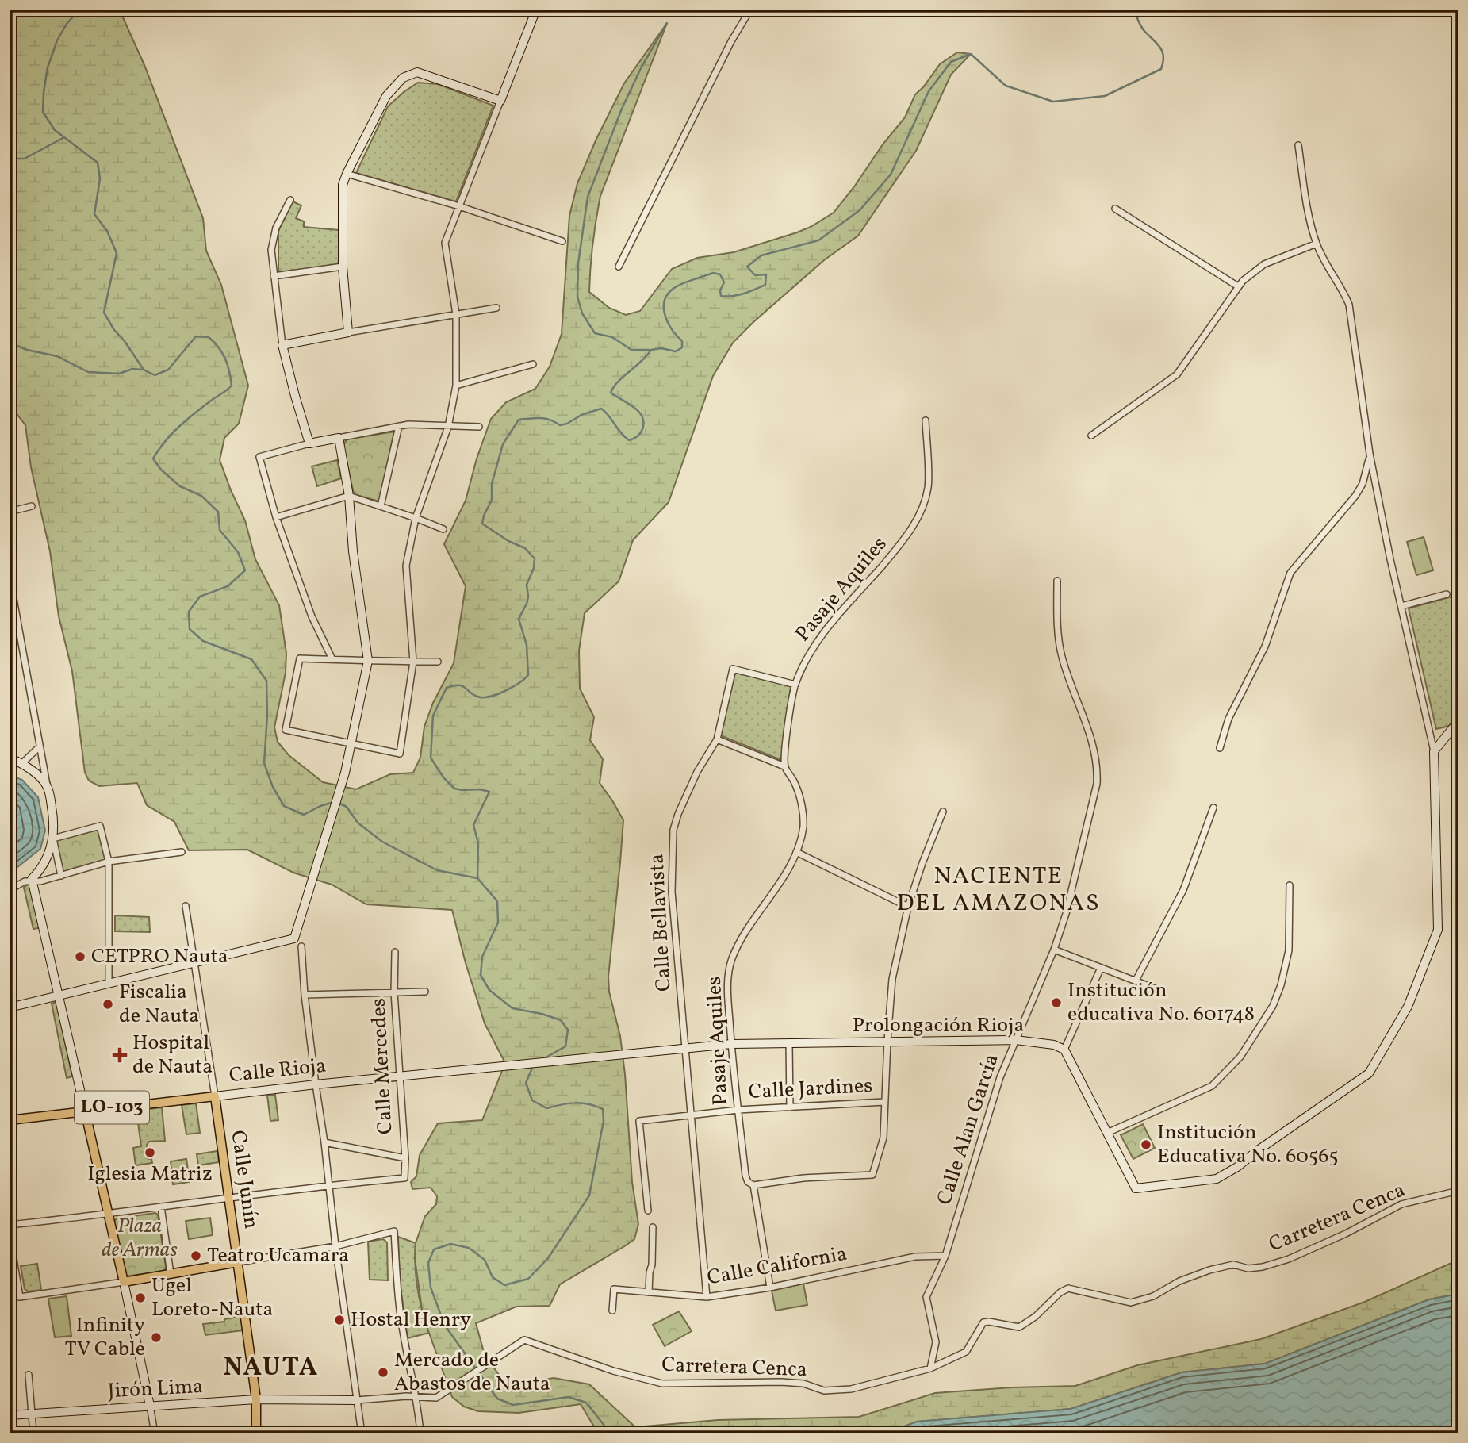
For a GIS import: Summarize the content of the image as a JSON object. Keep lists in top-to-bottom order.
{
  "streets": {
    "main road": ["Calle Rioja", "LO-103", "Calle Junín"],
    "street": [
      "Pasaje Aquiles",
      "Calle Bellavista",
      "Prolongación Rioja",
      "Calle Mercedes",
      "Calle Jardines",
      "Calle Alan García",
      "Carretera Cenca",
      "Calle California",
      "Jirón Lima"
    ]
  },
  "crossings": [
    ["Pasaje Aquiles", "Calle Bellavista"],
    ["Pasaje Aquiles", "Prolongación Rioja"],
    ["Pasaje Aquiles", "Calle Jardines"],
    ["Pasaje Aquiles", "Calle California"],
    ["Calle Bellavista", "Prolongación Rioja"],
    ["Calle Bellavista", "Calle Jardines"],
    ["Calle Bellavista", "Calle California"],
    ["Prolongación Rioja", "Calle Rioja"],
    ["Prolongación Rioja", "Calle Alan García"],
    ["Calle Mercedes", "Calle Rioja"],
    ["Calle Rioja", "Calle Junín"],
    ["Calle Alan García", "Carretera Cenca"],
    ["Calle Alan García", "Calle California"],
    ["Calle Junín", "Jirón Lima"],
    ["Carretera Cenca", "Jirón Lima"]
  ],
  "districts": ["NACIENTE DEL AMAZONAS", "NAUTA"],
  "parks": ["Plaza de Armas"],
  "places": {
    "other": [
      "CETPRO Nauta",
      "Institución educativa No. 601748",
      "Fiscalia de Nauta",
      "Institución Educativa No. 60565",
      "Iglesia Matriz",
      "Teatro Ucamara",
      "Ugel Loreto-Nauta",
      "Hostal Henry",
      "Infinity TV Cable",
      "Mercado de Abastos de Nauta"
    ],
    "health": ["Hospital de Nauta"]
  }
}
